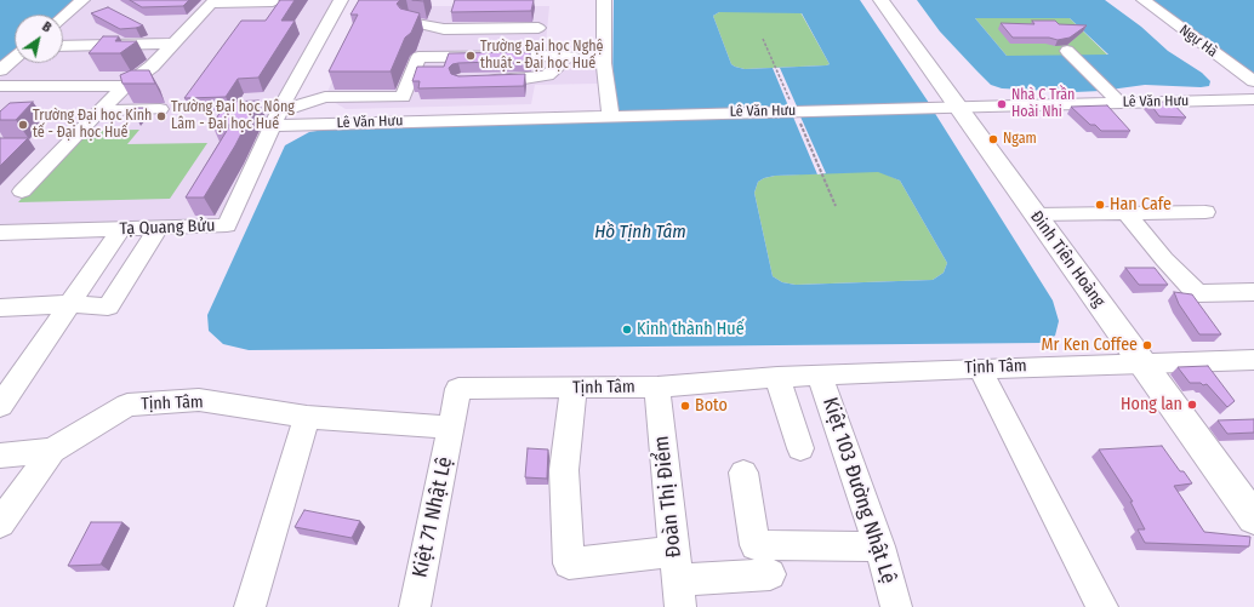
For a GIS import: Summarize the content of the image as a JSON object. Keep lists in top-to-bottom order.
{
  "streets": {
    "main road": ["Đinh Tiên Hoàng"],
    "street": [
      "Ngự Hà",
      "Lê Văn Hưu",
      "Tạ Quang Bửu",
      "Tịnh Tâm",
      "Kiệt 103 Đường Nhật Lệ",
      "Đoàn Thị Điểm",
      "Kiệt 71 Nhật Lệ"
    ]
  },
  "crossings": [
    ["Lê Văn Hưu", "Tạ Quang Bửu"],
    ["Lê Văn Hưu", "Đinh Tiên Hoàng"],
    ["Đinh Tiên Hoàng", "Tịnh Tâm"],
    ["Tịnh Tâm", "Kiệt 103 Đường Nhật Lệ"],
    ["Tịnh Tâm", "Đoàn Thị Điểm"],
    ["Tịnh Tâm", "Kiệt 71 Nhật Lệ"]
  ],
  "water": ["Hồ Tịnh Tâm"],
  "places": [
    "Trường Đại học Nghệ thuật - Đại học Huế",
    "Nhà C Trần Hoài Nhi",
    "Trường Đại học Nông Lâm - Đại học Huế",
    "Trường Đại học Kinh tế - Đại học Huế",
    "Ngam",
    "Han Cafe",
    "Kinh thành Huế",
    "Mr Ken Coffee",
    "Hong lan",
    "Boto"
  ],
  "north": "top right"
}
